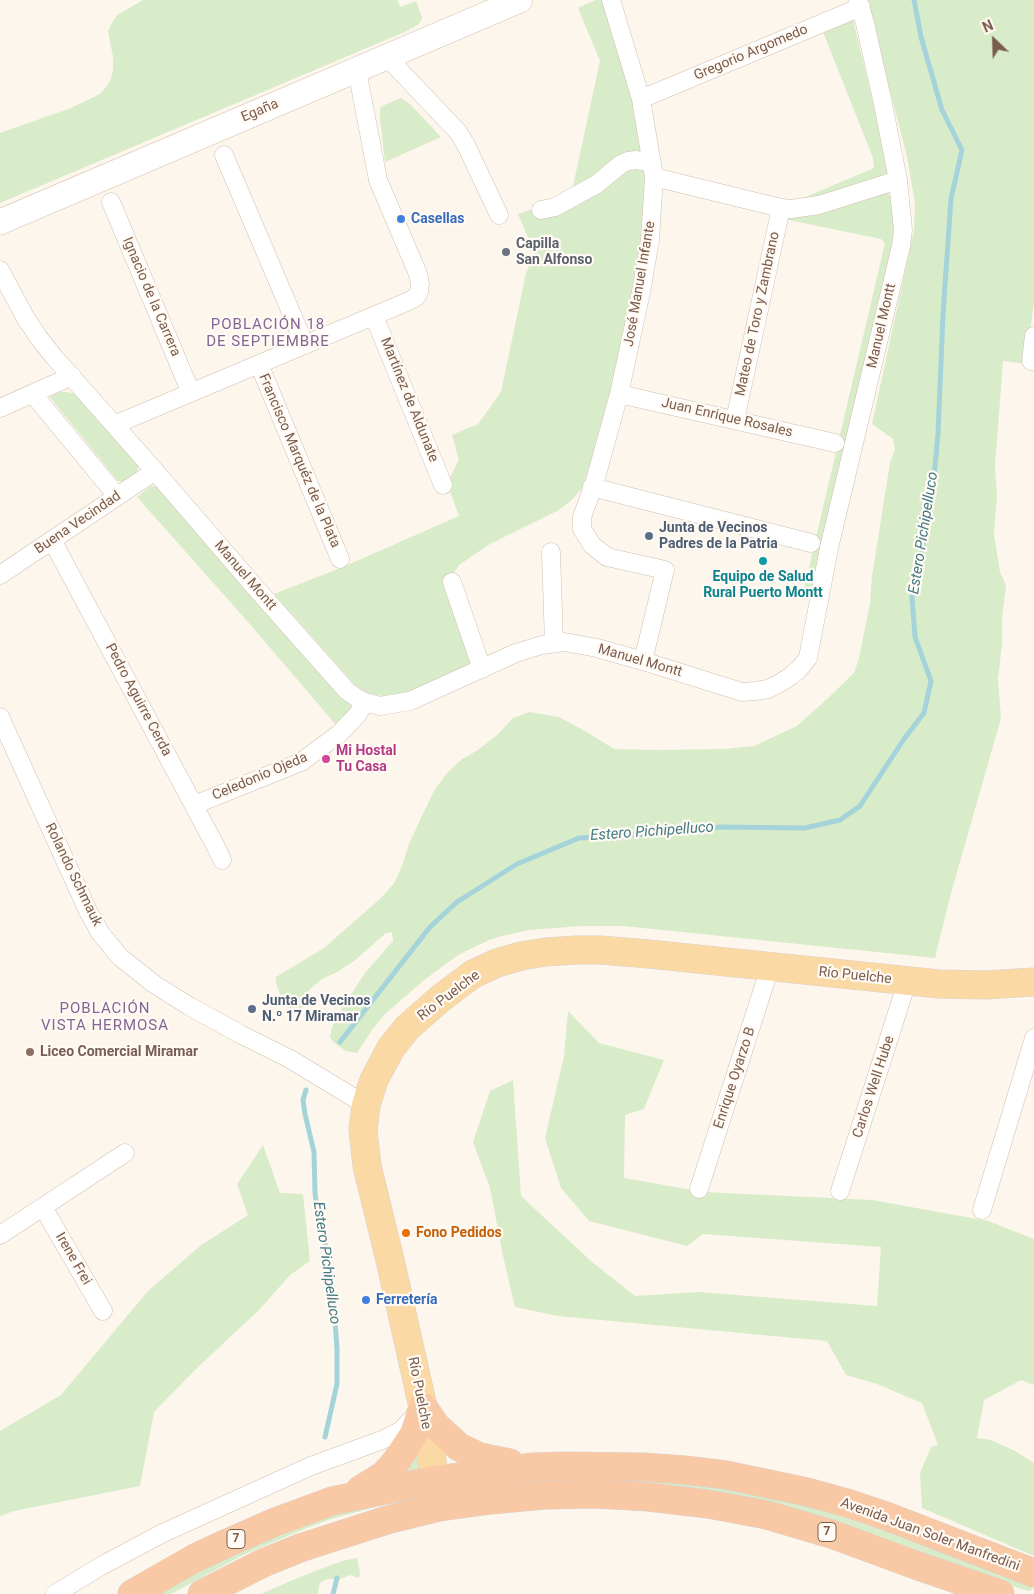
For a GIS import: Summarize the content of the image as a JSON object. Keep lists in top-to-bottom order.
{
  "streets": {
    "highway": ["7", "Avenida Juan Soler Manfredini"],
    "main road": ["Egaña", "Río Puelche"],
    "street": [
      "Gregorio Argomedo",
      "José Manuel Infante",
      "Ignacio de la Carrera",
      "Mateo de Toro y Zambrano",
      "Manuel Montt",
      "Martínez de Aldunate",
      "Juan Enrique Rosales",
      "Francisco Marquéz de la Plata",
      "Buena Vecindad",
      "Pedro Aguirre Cerda",
      "Celedonio Ojeda",
      "Rolando Schmauk",
      "Enrique Oyarzo B",
      "Carlos Well Hube",
      "Irene Frei"
    ]
  },
  "crossings": [
    ["Gregorio Argomedo", "José Manuel Infante"],
    ["Gregorio Argomedo", "Manuel Montt"],
    ["José Manuel Infante", "Manuel Montt"],
    ["José Manuel Infante", "Juan Enrique Rosales"],
    ["Mateo de Toro y Zambrano", "Juan Enrique Rosales"],
    ["Manuel Montt", "Buena Vecindad"],
    ["Manuel Montt", "Celedonio Ojeda"],
    ["Buena Vecindad", "Pedro Aguirre Cerda"],
    ["Pedro Aguirre Cerda", "Celedonio Ojeda"],
    ["Rolando Schmauk", "Río Puelche"],
    ["Río Puelche", "Enrique Oyarzo B"],
    ["Río Puelche", "Carlos Well Hube"],
    ["Río Puelche", "7"],
    ["Río Puelche", "Avenida Juan Soler Manfredini"]
  ],
  "districts": ["POBLACIÓN 18 DE SEPTIEMBRE", "POBLACIÓN VISTA HERMOSA"],
  "water": ["Estero Pichipelluco"],
  "places": [
    "Casellas",
    "Capilla San Alfonso",
    "Junta de Vecinos Padres de la Patria",
    "Equipo de Salud Rural Puerto Montt",
    "Mi Hostal Tu Casa",
    "Junta de Vecinos N.º 17 Miramar",
    "Liceo Comercial Miramar",
    "Fono Pedidos",
    "Ferretería"
  ],
  "north": "top left"
}
